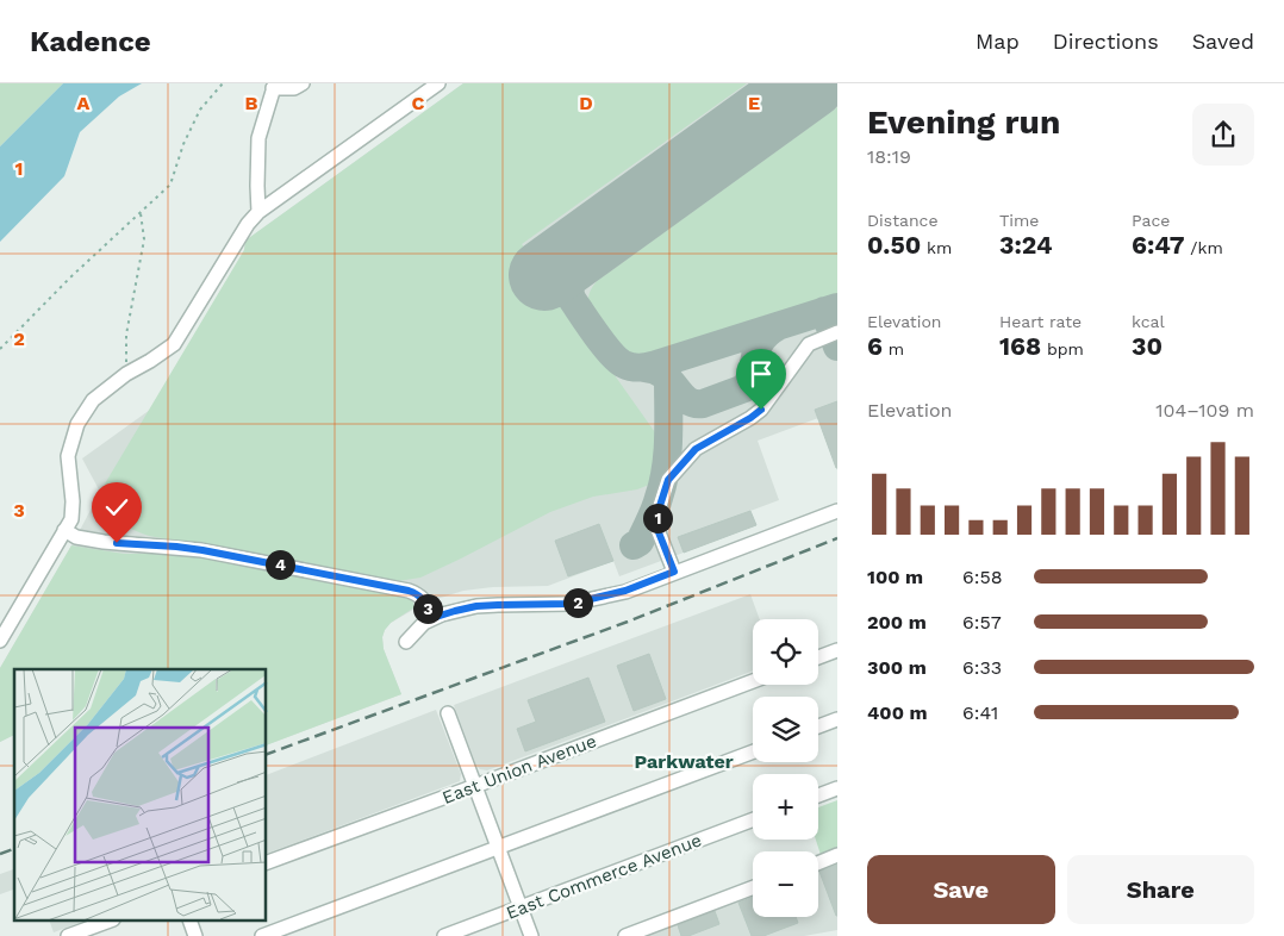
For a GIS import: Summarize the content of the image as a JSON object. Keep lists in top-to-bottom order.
{
  "streets": {
    "street": ["East Union Avenue", "East Commerce Avenue"]
  },
  "districts": ["Parkwater"],
  "page": {
    "header": "Kadence",
    "nav": ["Map", "Directions", "Saved"],
    "heading": ["Evening run", "18:19"],
    "stats": [
      ["Distance", "0.50 km"],
      ["Time", "3:24"],
      ["Pace", "6:47 /km"],
      ["Elevation", "6 m"],
      ["Heart rate", "168 bpm"],
      ["kcal", "30"]
    ],
    "chart": ["Elevation", "104–109 m"],
    "pins": [
      "1",
      "4",
      "2",
      "3"
    ],
    "list": [
      {
        "name": "100 m",
        "note": "6:58"
      },
      {
        "name": "200 m",
        "note": "6:57"
      },
      {
        "name": "300 m",
        "note": "6:33"
      },
      {
        "name": "400 m",
        "note": "6:41"
      }
    ],
    "map_buttons": ["+", "−"],
    "buttons": ["Save", "Share"]
  },
  "grid": {
    "columns": [
      "A",
      "B",
      "C",
      "D",
      "E"
    ],
    "rows": ["1", "2", "3"]
  }
}
